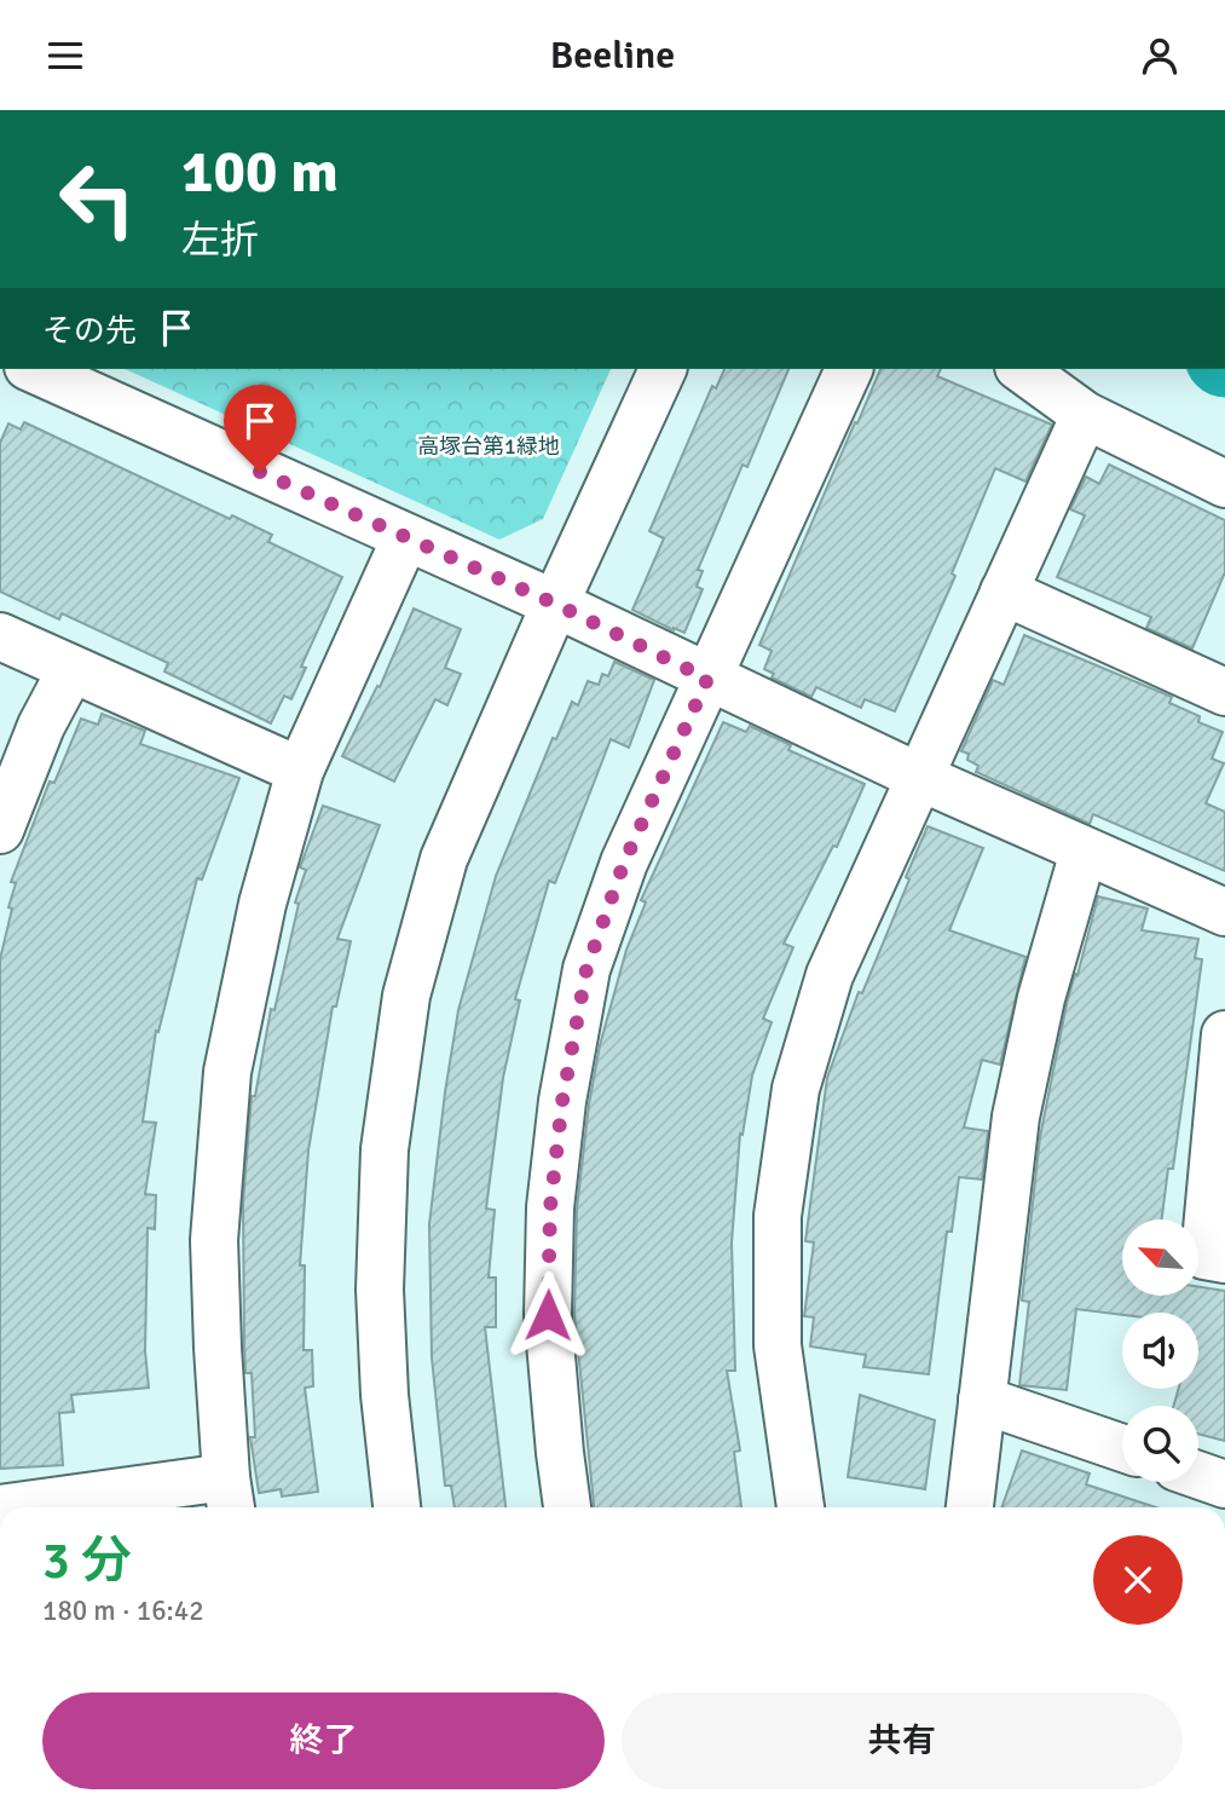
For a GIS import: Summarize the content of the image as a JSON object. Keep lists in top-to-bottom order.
{
  "parks": ["高塚台第1緑地"],
  "north": "top left",
  "page": {
    "header": "Beeline",
    "turn": ["100 m", "左折"],
    "then": "その先",
    "heading": ["3 分", "180 m · 16:42"],
    "buttons": ["終了", "共有"]
  }
}
